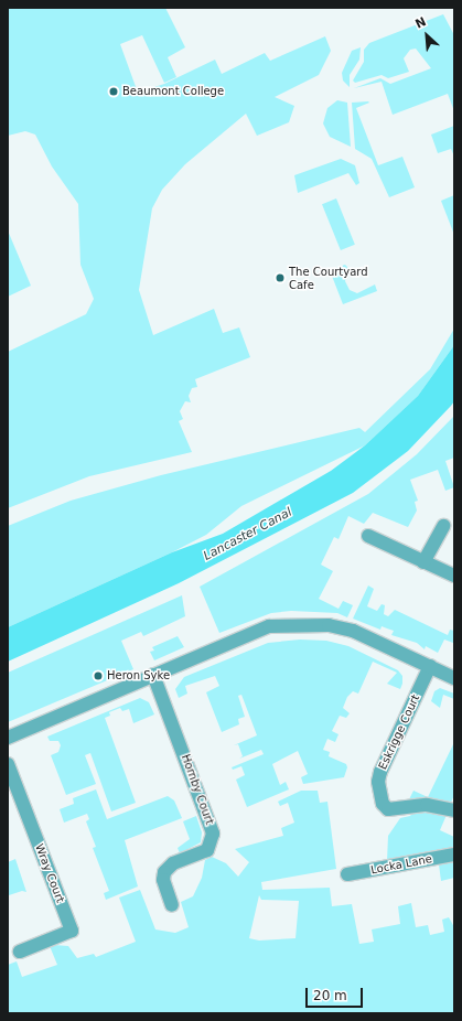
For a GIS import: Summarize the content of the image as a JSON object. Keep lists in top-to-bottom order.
{
  "streets": {
    "street": [
      "Eskrigge Court",
      "Hornby Court",
      "Locka Lane",
      "Wray Court"
    ]
  },
  "water": ["Lancaster Canal"],
  "places": ["Beaumont College", "The Courtyard Cafe", "Heron Syke"],
  "scale_bar": "20 m",
  "north": "top left"
}
